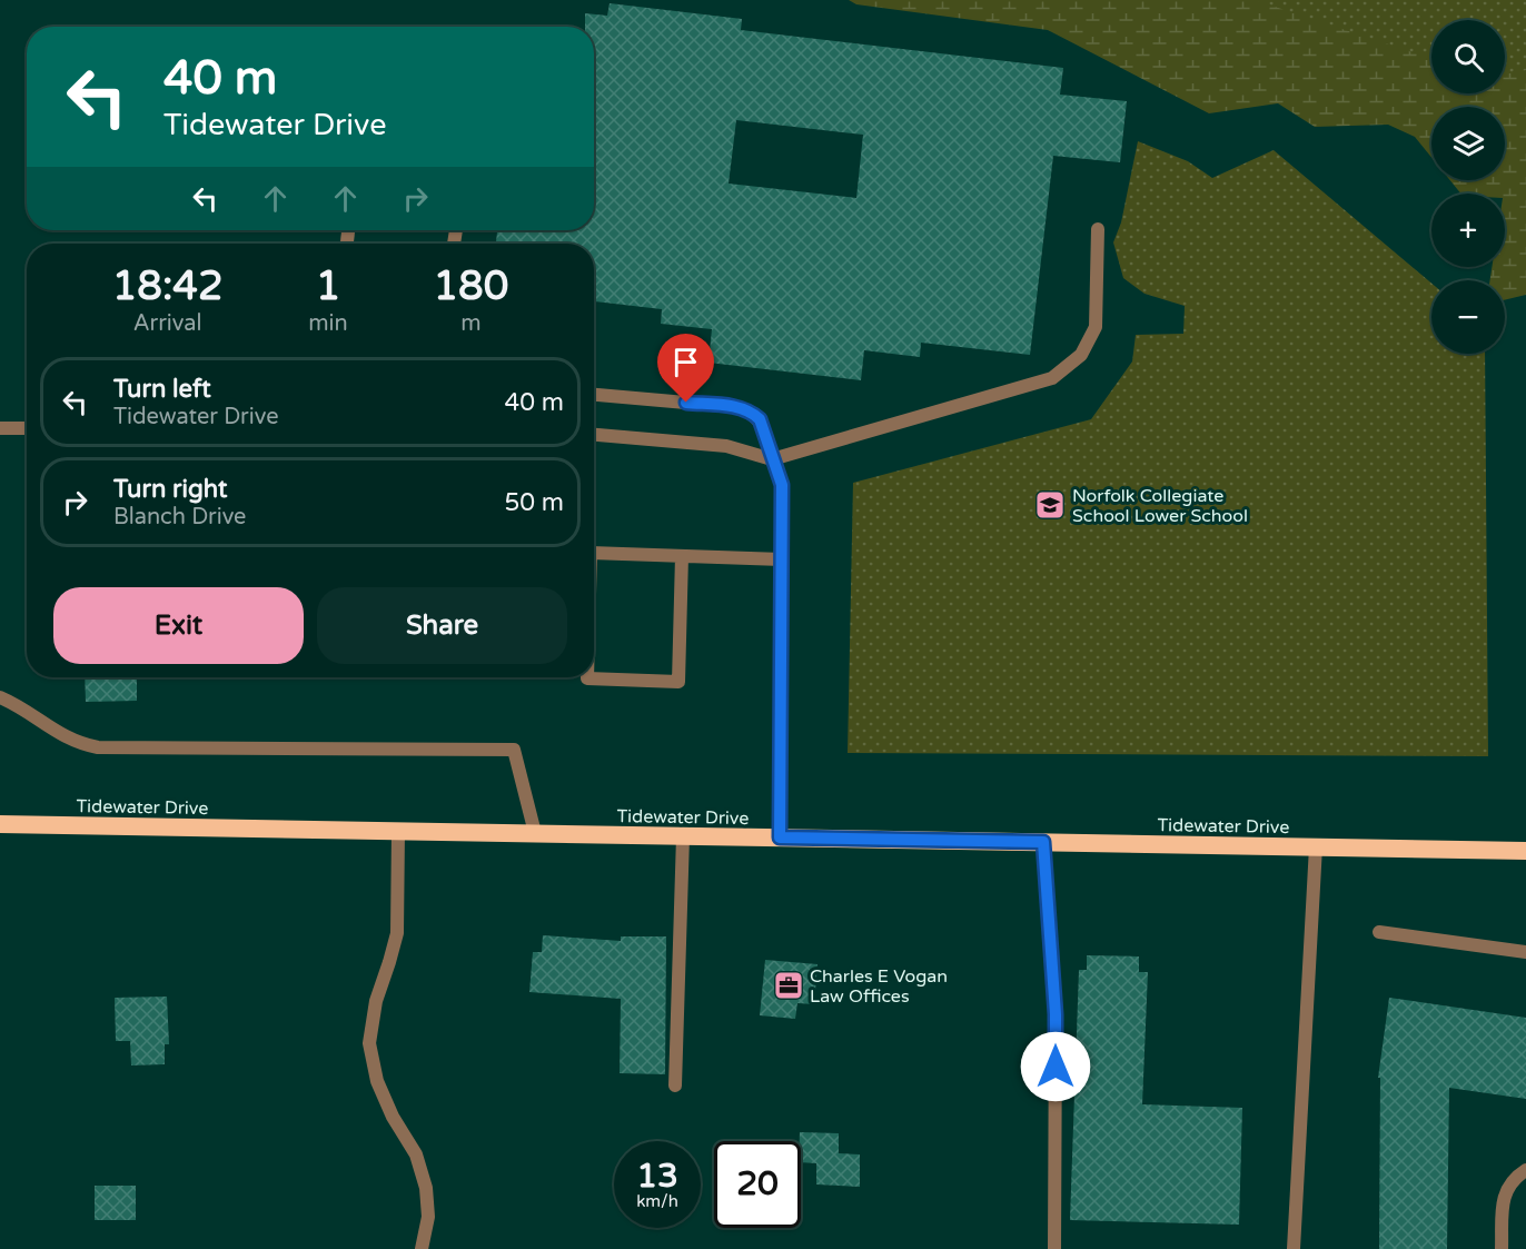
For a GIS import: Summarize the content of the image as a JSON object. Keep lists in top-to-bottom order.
{
  "streets": {
    "highway": ["Tidewater Drive"]
  },
  "places": {
    "school or university": ["Norfolk Collegiate School Lower School"],
    "office": ["Charles E Vogan Law Offices"]
  },
  "page": {
    "map_buttons": ["+", "−"],
    "turn": ["40 m", "Tidewater Drive"],
    "eta": [
      "18:42",
      "Arrival",
      "1",
      "min",
      "180",
      "m"
    ],
    "list": [
      {
        "name": "Turn left",
        "note": "Tidewater Drive",
        "value": "40 m"
      },
      {
        "name": "Turn right",
        "note": "Blanch Drive",
        "value": "50 m"
      }
    ],
    "buttons": ["Exit", "Share"],
    "speed": "13 km/h",
    "limit": "20"
  }
}
